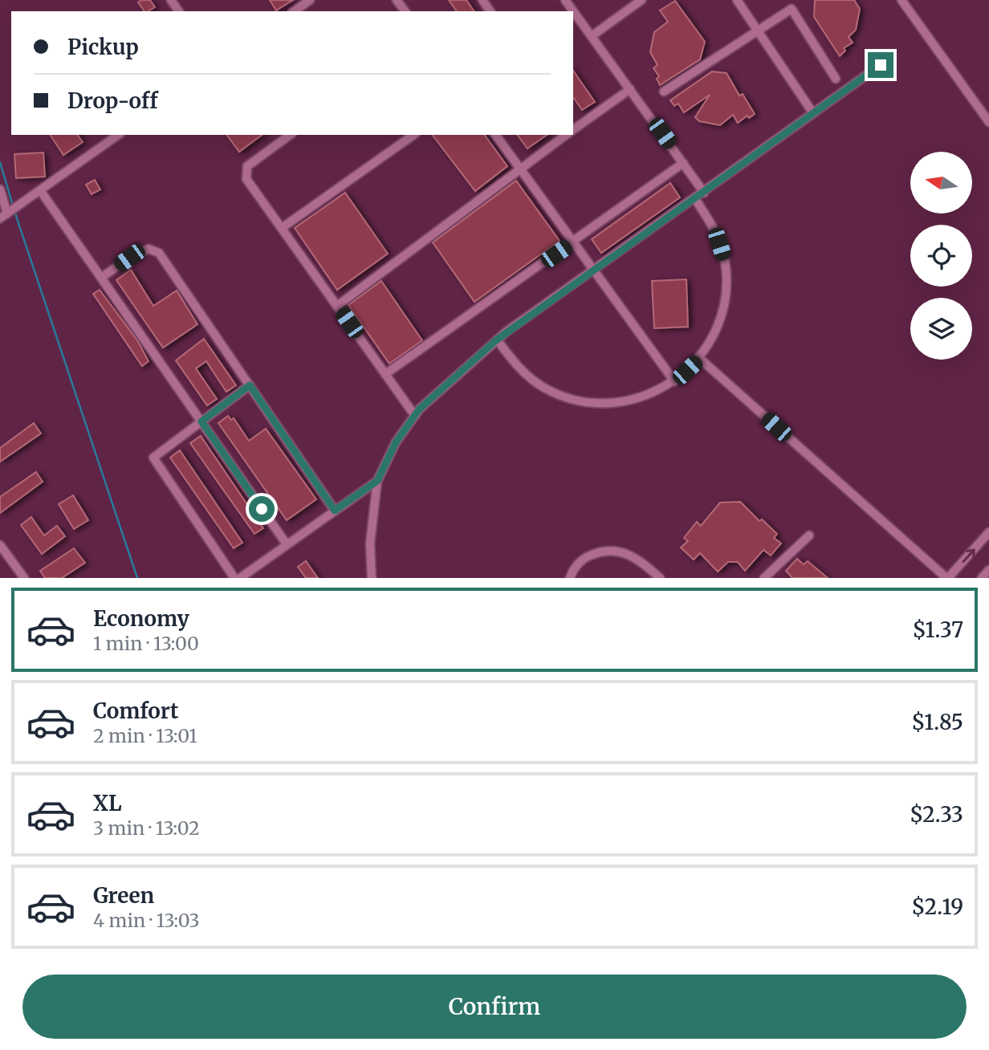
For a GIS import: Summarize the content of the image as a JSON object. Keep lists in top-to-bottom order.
{
  "north": "left",
  "page": {
    "banner": ["Pickup", "Drop-off"],
    "list": [
      {
        "name": "Economy",
        "note": "1 min · 13:00",
        "value": "$1.37"
      },
      {
        "name": "Comfort",
        "note": "2 min · 13:01",
        "value": "$1.85"
      },
      {
        "name": "XL",
        "note": "3 min · 13:02",
        "value": "$2.33"
      },
      {
        "name": "Green",
        "note": "4 min · 13:03",
        "value": "$2.19"
      }
    ],
    "buttons": "Confirm"
  }
}
